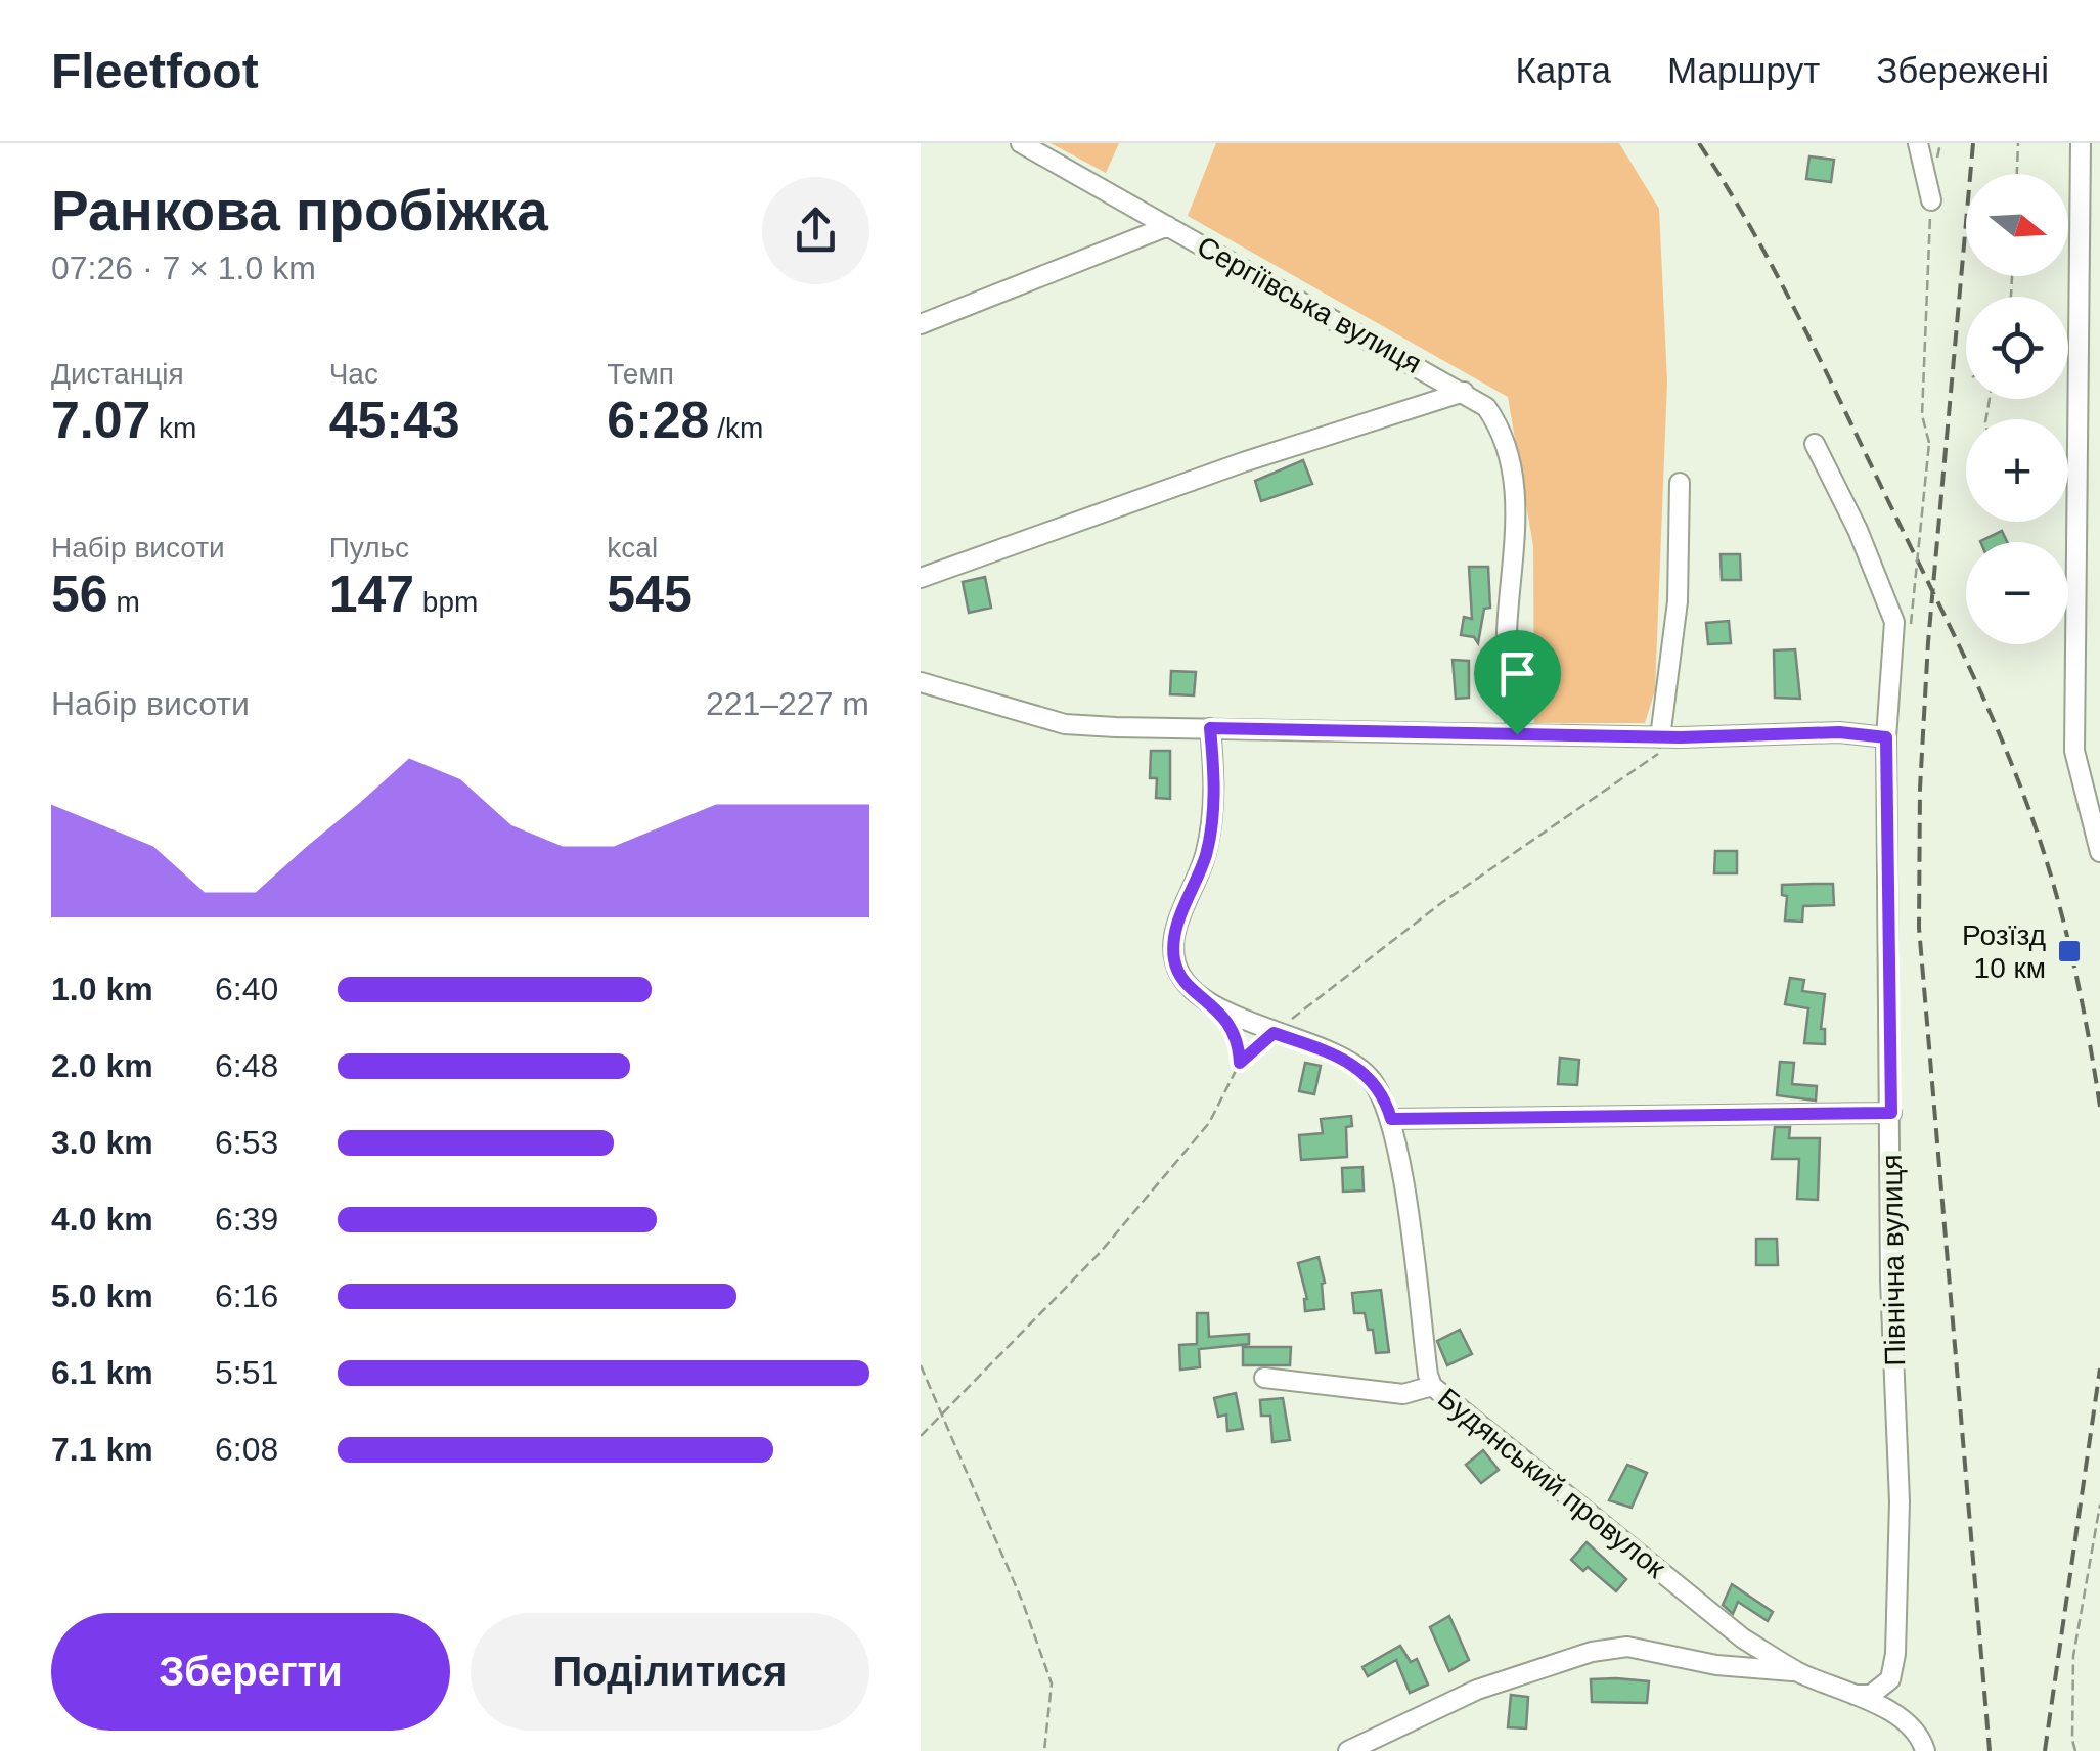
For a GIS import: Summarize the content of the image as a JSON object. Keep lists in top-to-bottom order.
{
  "streets": {
    "street": ["Сергіївська вулиця", "Північна вулиця", "Будянський провулок"]
  },
  "crossings": [
    ["Північна вулиця", "Будянський провулок"]
  ],
  "places": {
    "transit": ["Розїзд 10 км"]
  },
  "north": "right",
  "page": {
    "header": "Fleetfoot",
    "nav": ["Карта", "Маршрут", "Збережені"],
    "heading": ["Ранкова пробіжка", "07:26 · 7 × 1.0 km"],
    "map_buttons": ["+", "−"],
    "stats": [
      ["Дистанція", "7.07 km"],
      ["Час", "45:43"],
      ["Темп", "6:28 /km"],
      ["Набір висоти", "56 m"],
      ["Пульс", "147 bpm"],
      ["kcal", "545"]
    ],
    "chart": ["Набір висоти", "221–227 m"],
    "list": [
      {
        "name": "1.0 km",
        "note": "6:40"
      },
      {
        "name": "2.0 km",
        "note": "6:48"
      },
      {
        "name": "3.0 km",
        "note": "6:53"
      },
      {
        "name": "4.0 km",
        "note": "6:39"
      },
      {
        "name": "5.0 km",
        "note": "6:16"
      },
      {
        "name": "6.1 km",
        "note": "5:51"
      },
      {
        "name": "7.1 km",
        "note": "6:08"
      }
    ],
    "buttons": ["Зберегти", "Поділитися"]
  }
}
